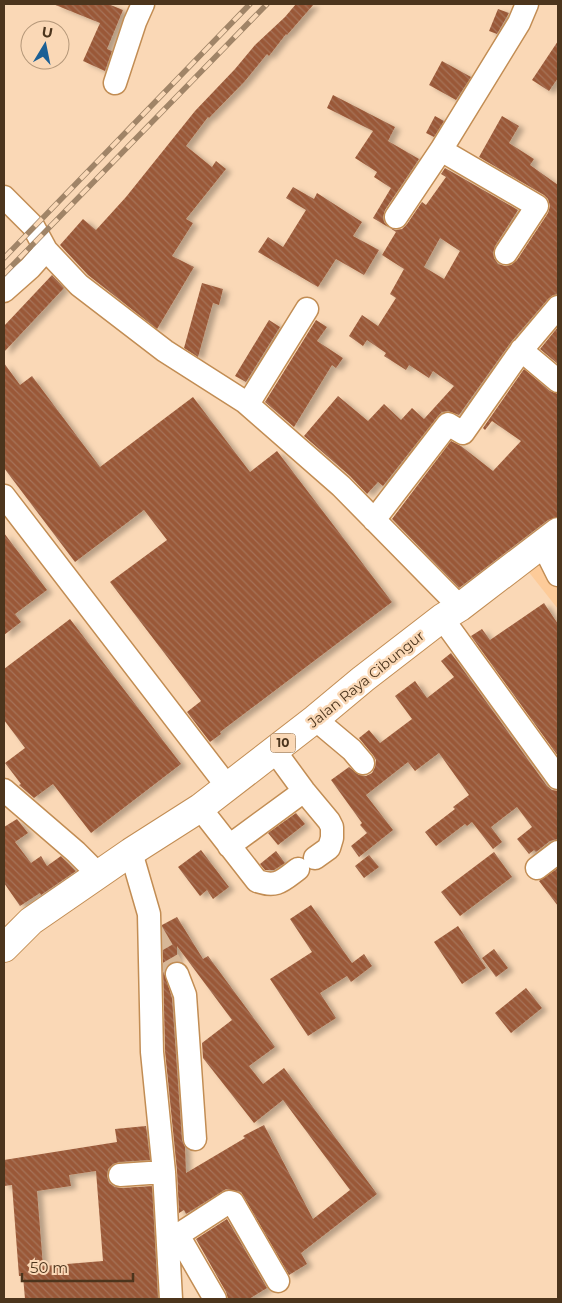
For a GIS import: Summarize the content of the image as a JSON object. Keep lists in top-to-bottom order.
{
  "streets": {
    "highway": ["Jalan Raya Cibungur", "10"]
  },
  "scale_bar": "50 m",
  "north": "top"
}
